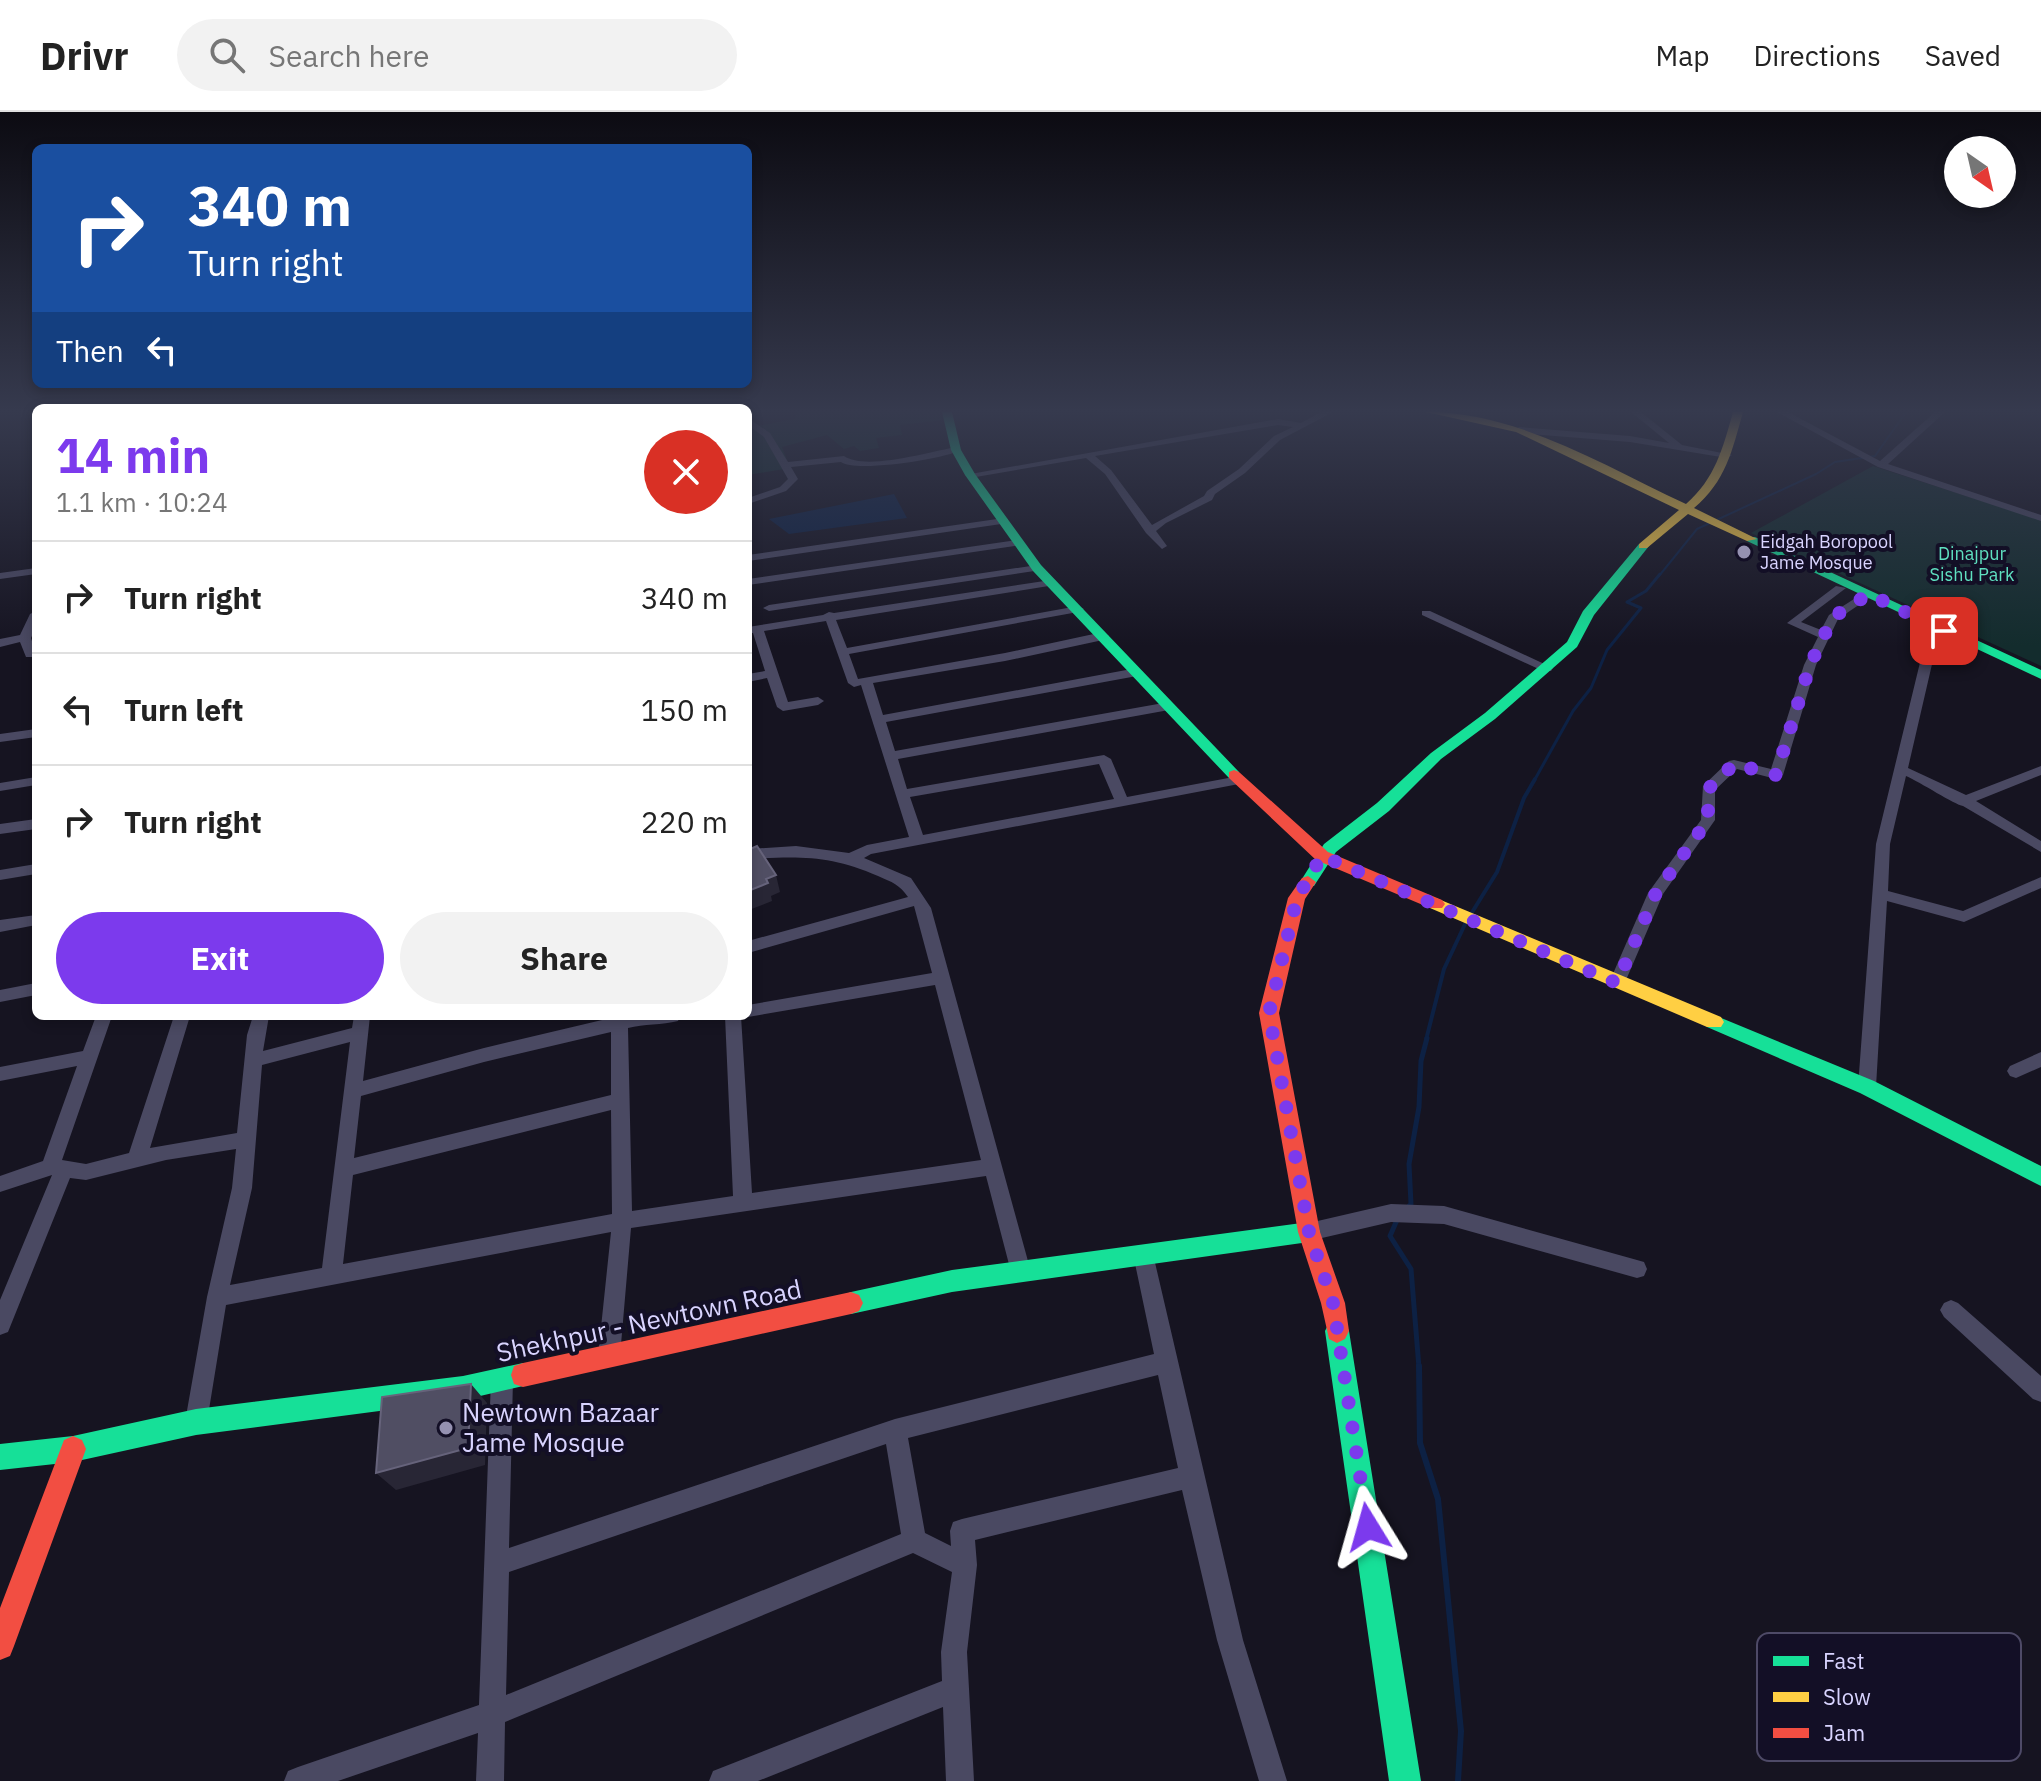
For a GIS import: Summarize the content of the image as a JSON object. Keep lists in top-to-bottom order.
{
  "streets": {
    "street": ["Shekhpur - Newtown Road"]
  },
  "parks": ["Dinajpur Sishu Park"],
  "places": ["Eidgah Boropool Jame Mosque", "Newtown Bazaar Jame Mosque"],
  "legend": ["Fast", "Slow", "Jam"],
  "north": "bottom right",
  "page": {
    "header": "Drivr",
    "search": "Search here",
    "nav": ["Map", "Directions", "Saved"],
    "turn": ["340 m", "Turn right"],
    "then": "Then",
    "heading": ["14 min", "1.1 km · 10:24"],
    "list": [
      {
        "name": "Turn right",
        "value": "340 m"
      },
      {
        "name": "Turn left",
        "value": "150 m"
      },
      {
        "name": "Turn right",
        "value": "220 m"
      }
    ],
    "buttons": ["Exit", "Share"]
  }
}
